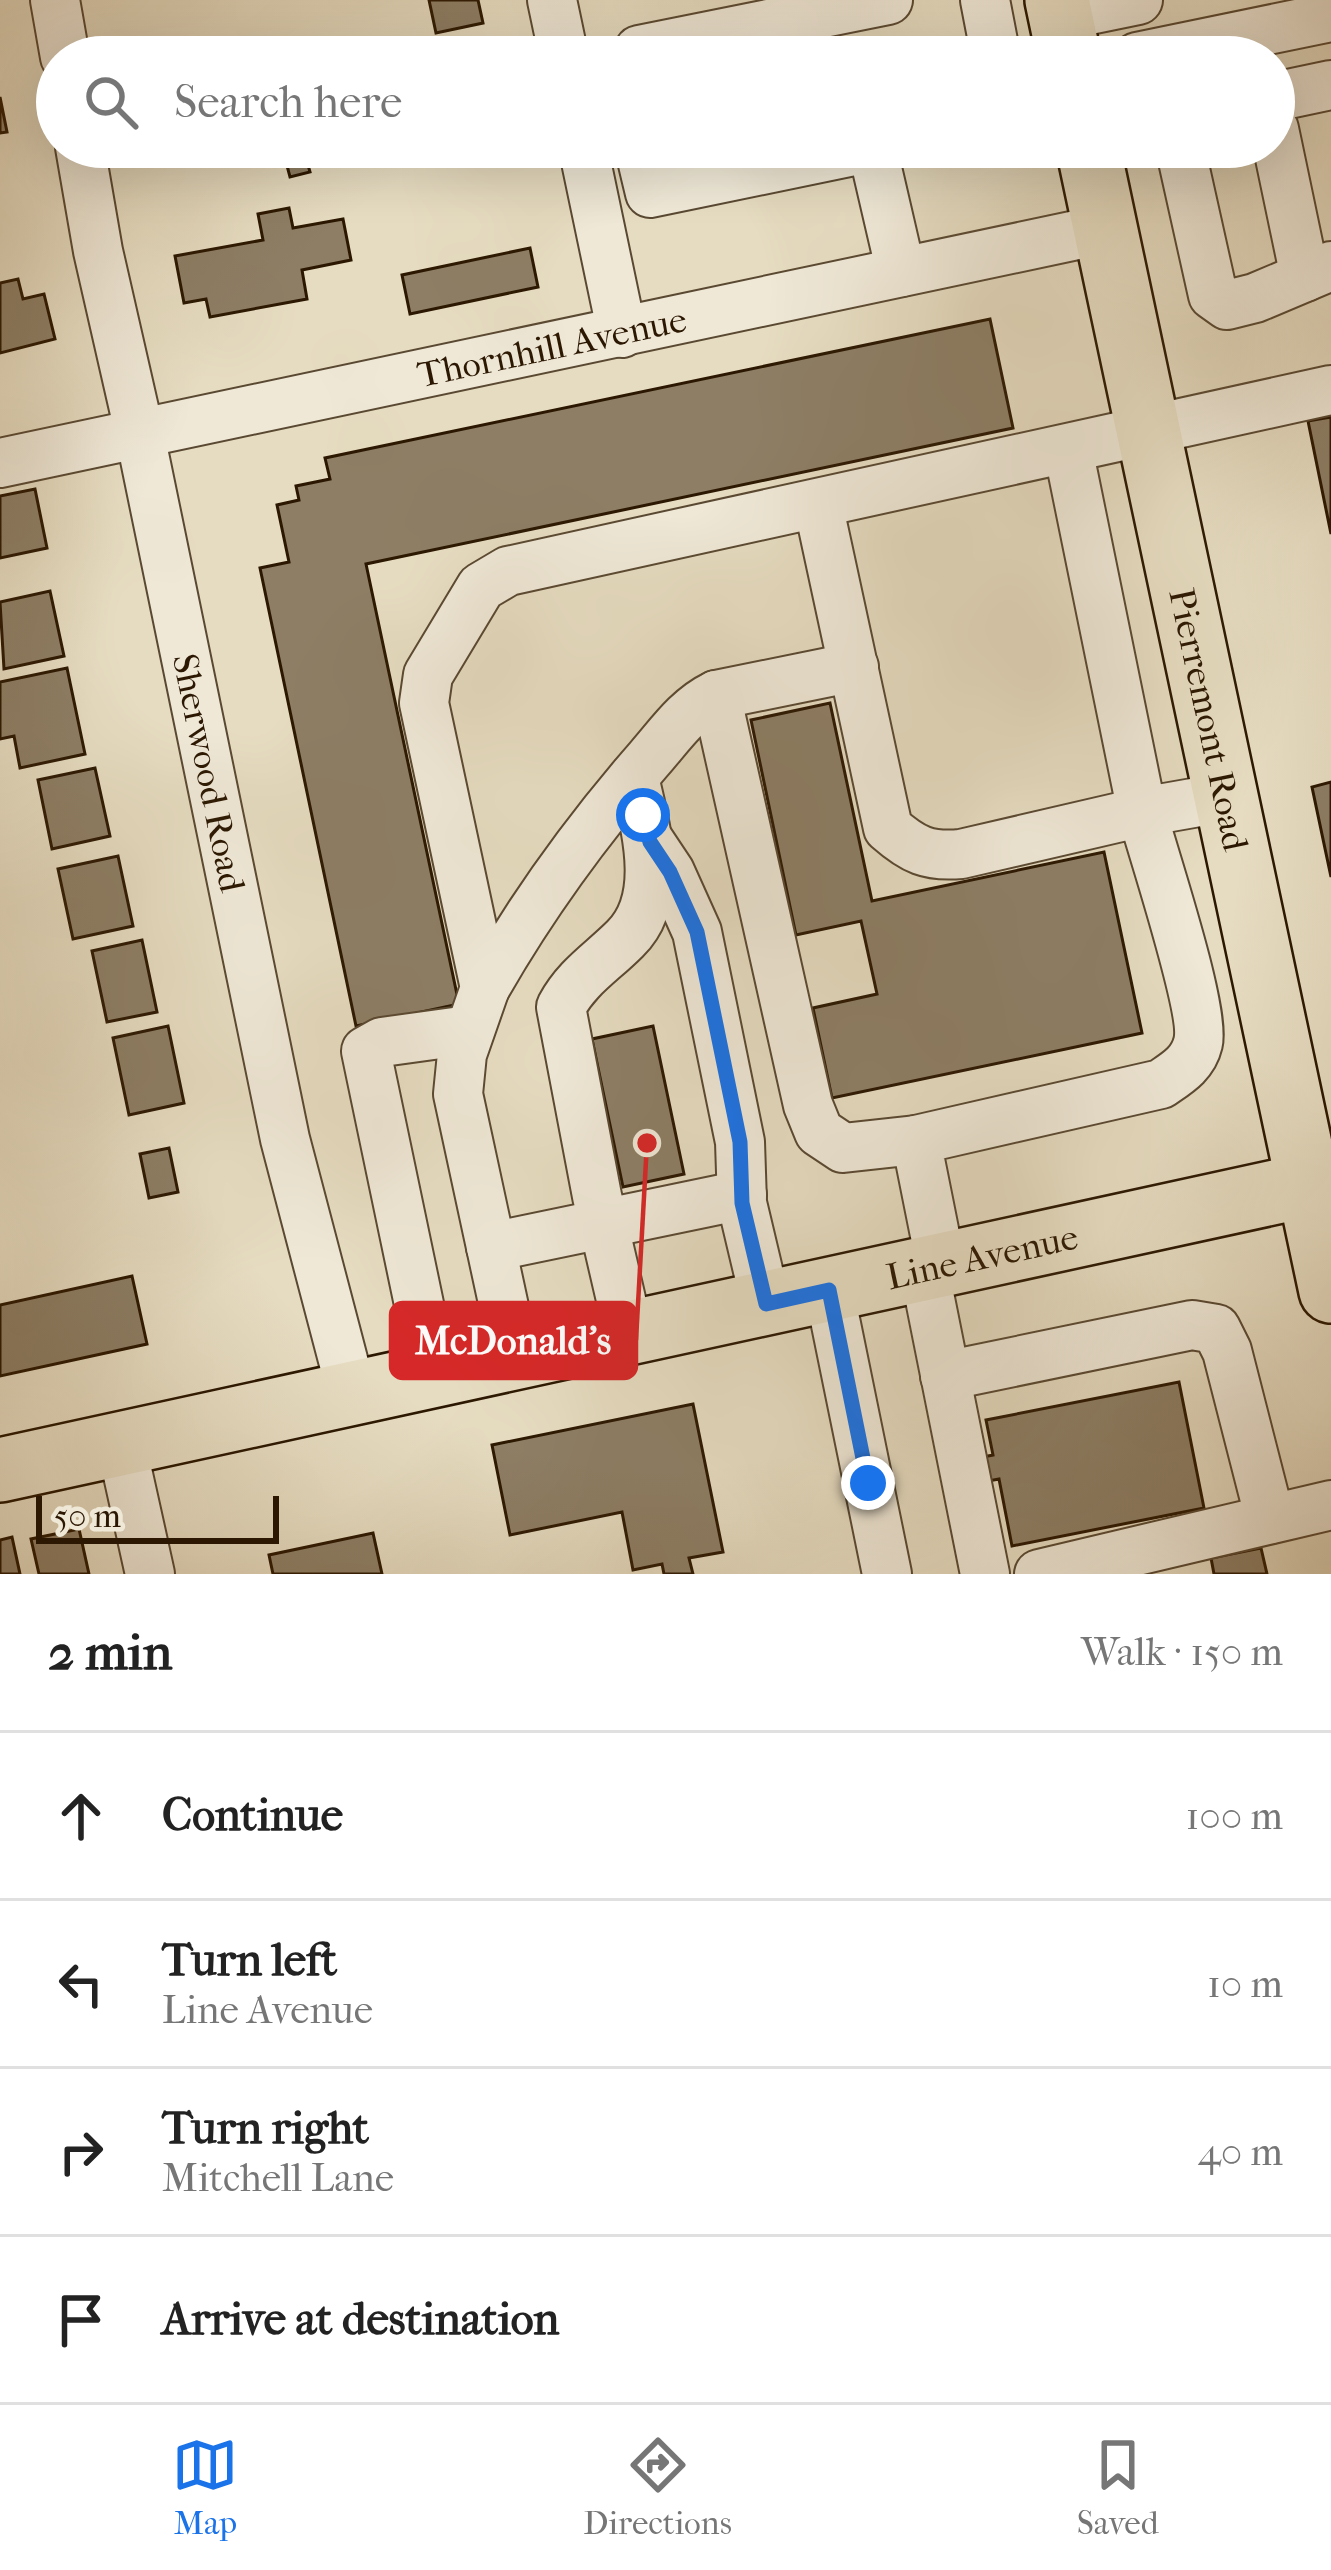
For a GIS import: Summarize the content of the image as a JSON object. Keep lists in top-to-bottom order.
{
  "streets": {
    "main road": ["Pierremont Road", "Line Avenue"],
    "street": ["Thornhill Avenue", "Sherwood Road"]
  },
  "crossings": [
    ["Thornhill Avenue", "Pierremont Road"],
    ["Thornhill Avenue", "Sherwood Road"],
    ["Pierremont Road", "Line Avenue"],
    ["Sherwood Road", "Line Avenue"]
  ],
  "places": ["McDonald's"],
  "scale_bar": "50 m",
  "page": {
    "search": "Search here",
    "scale": "50 m",
    "heading": ["2 min", "Walk · 150 m"],
    "list": [
      ["Continue", "100 m"],
      ["Turn left", "Line Avenue", "10 m"],
      ["Turn right", "Mitchell Lane", "40 m"],
      "Arrive at destination"
    ],
    "nav": ["Map", "Directions", "Saved"]
  }
}
